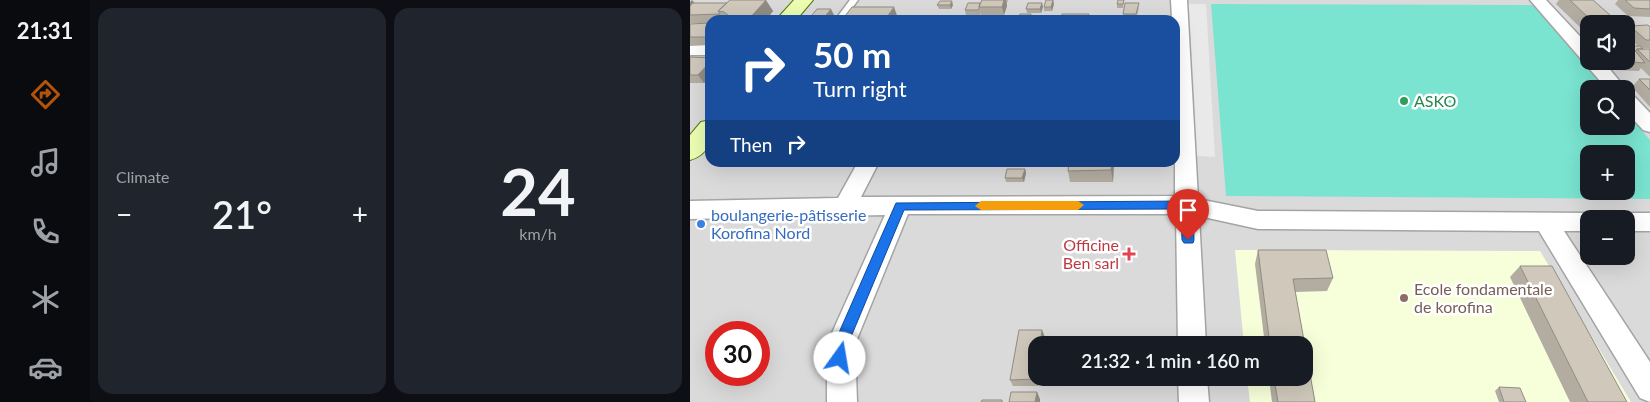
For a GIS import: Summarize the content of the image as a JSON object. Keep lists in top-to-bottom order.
{
  "places": {
    "other": ["ASKO", "boulangerie-pâtisserie Korofina Nord", "Ecole fondamentale de korofina"],
    "health": ["Officine Ben sarl"]
  },
  "page": {
    "tabs": "21:31",
    "tile": [
      "Climate",
      ["24", "km/h"]
    ],
    "map_buttons": ["+", "−"],
    "turn": ["50 m", "Turn right"],
    "then": "Then",
    "heat": ["−", "21°", "+"],
    "limit": "30",
    "trip": "21:32 · 1 min · 160 m"
  }
}
